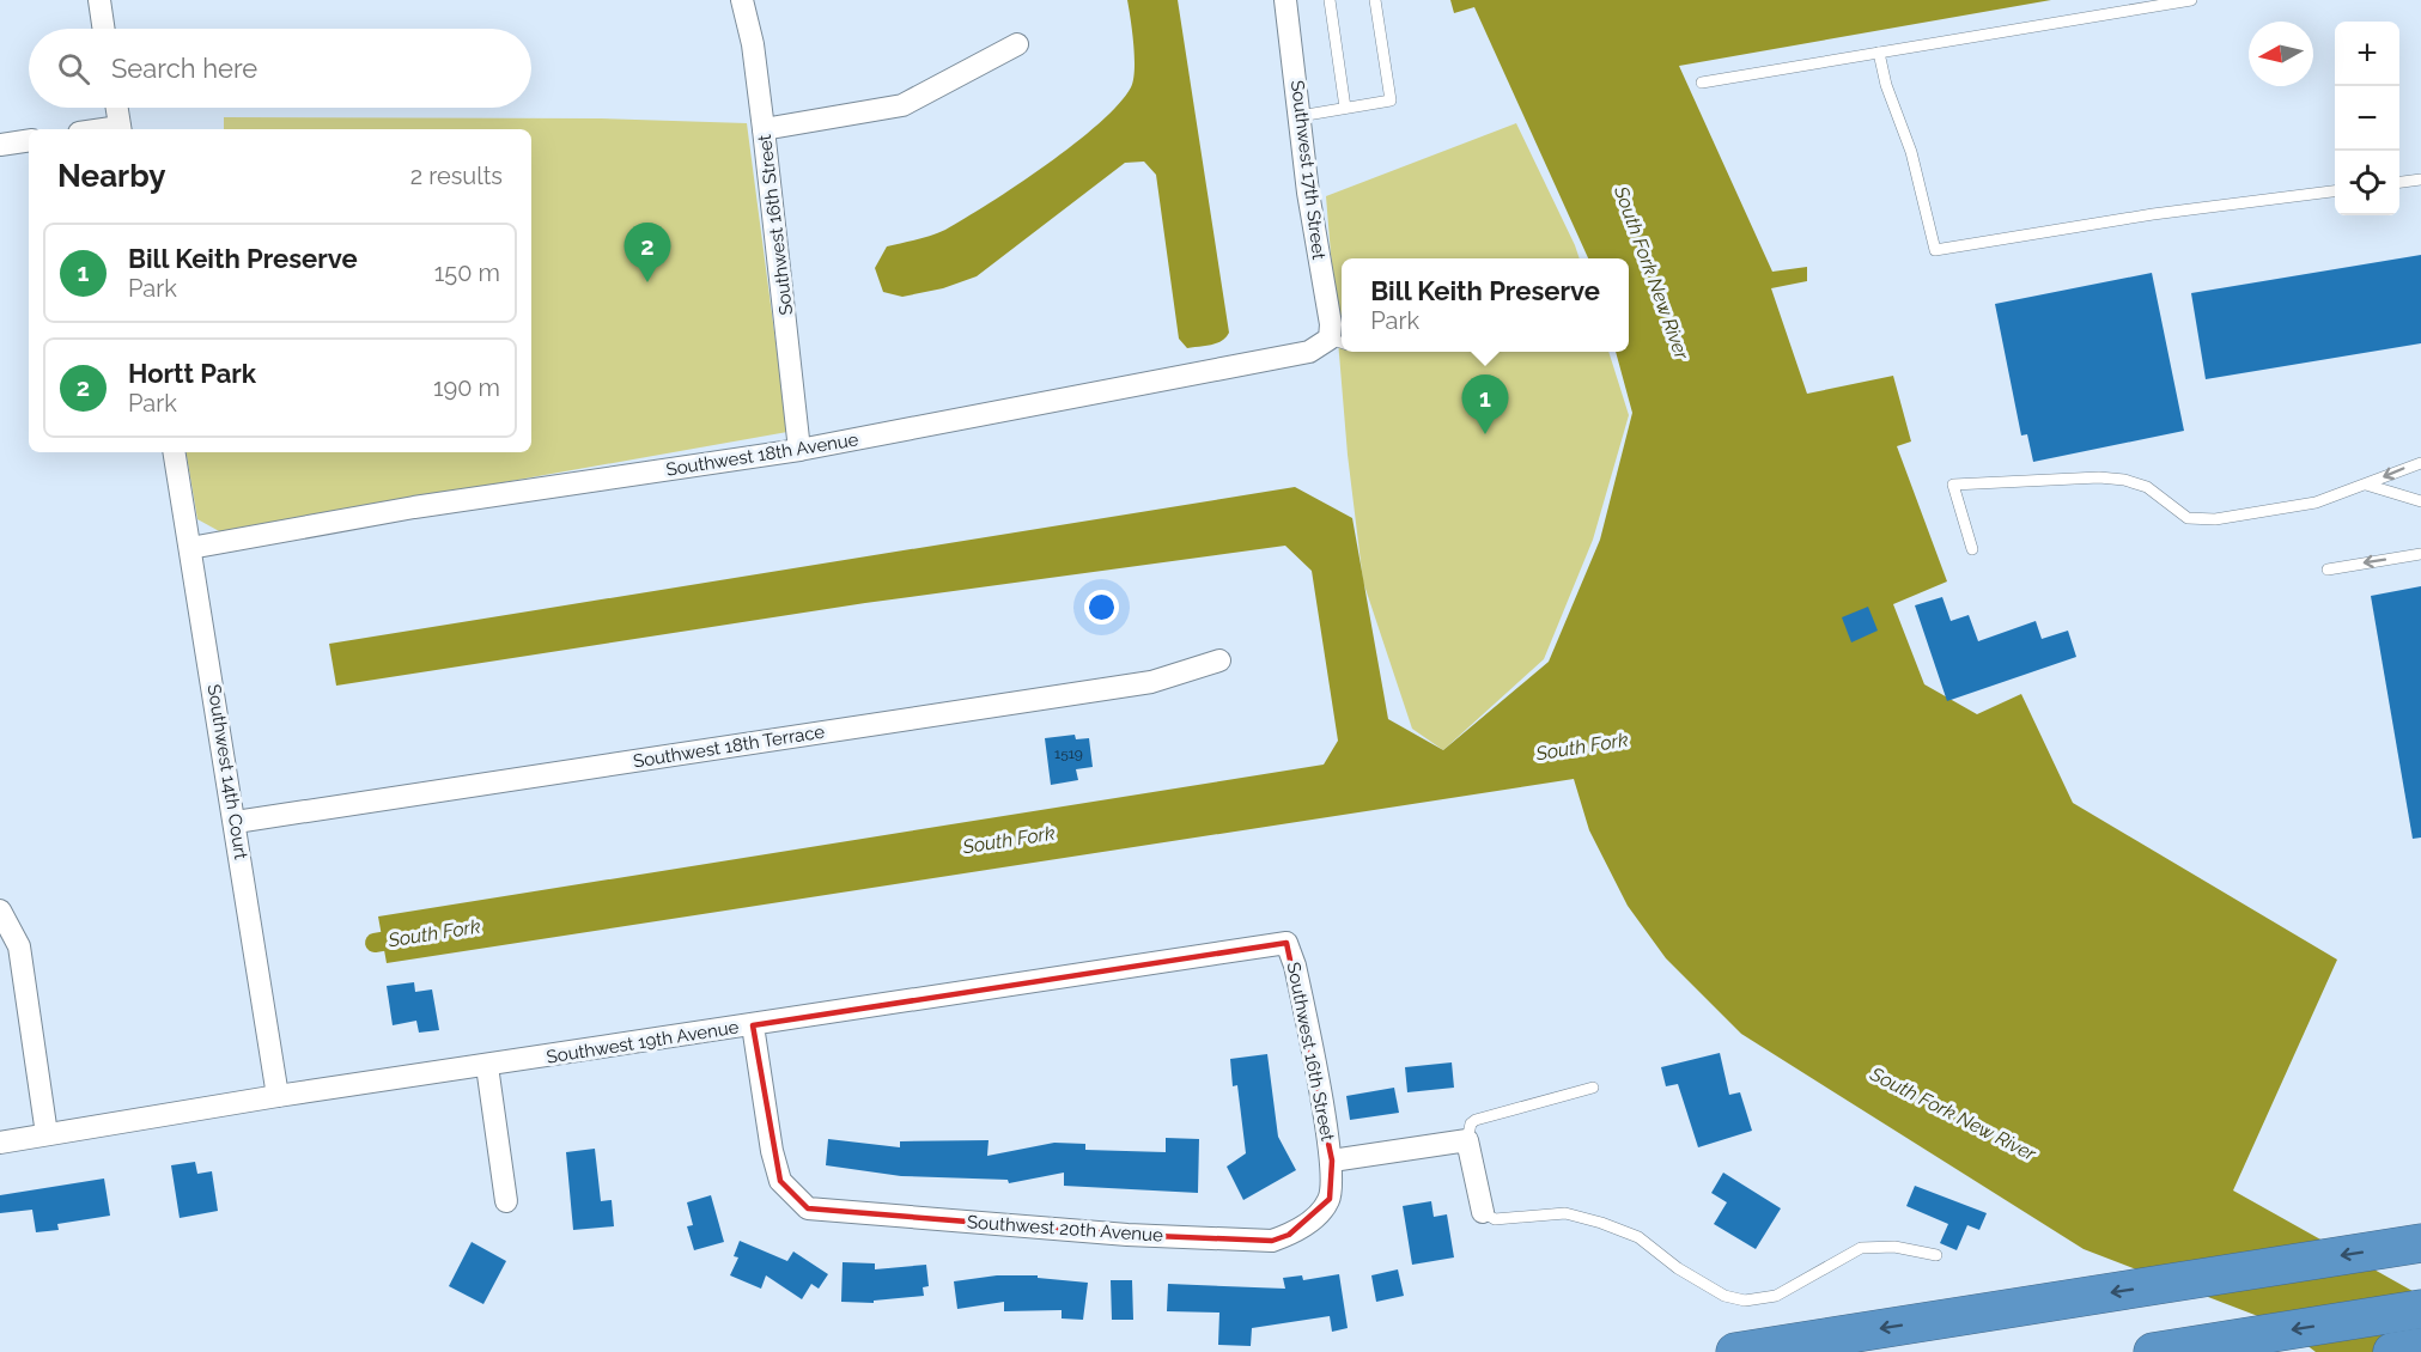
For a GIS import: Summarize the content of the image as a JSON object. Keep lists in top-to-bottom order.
{
  "streets": {
    "street": [
      "Southwest 17th Street",
      "Southwest 16th Street",
      "Southwest 18th Avenue",
      "Southwest 18th Terrace",
      "Southwest 14th Court",
      "Southwest 19th Avenue",
      "Southwest 20th Avenue"
    ]
  },
  "crossings": [
    ["Southwest 17th Street", "Southwest 18th Avenue"],
    ["Southwest 16th Street", "Southwest 18th Avenue"],
    ["Southwest 16th Street", "Southwest 19th Avenue"],
    ["Southwest 16th Street", "Southwest 20th Avenue"],
    ["Southwest 18th Avenue", "Southwest 14th Court"],
    ["Southwest 18th Terrace", "Southwest 14th Court"],
    ["Southwest 14th Court", "Southwest 19th Avenue"],
    ["Southwest 19th Avenue", "Southwest 20th Avenue"]
  ],
  "water": ["South Fork New River", "South Fork"],
  "house_numbers": ["1519"],
  "north": "left",
  "page": {
    "map_buttons": ["+", "−"],
    "search": "Search here",
    "heading": ["Nearby", "2 results"],
    "pins": ["2", "1"],
    "list": [
      {
        "mark": "1",
        "name": "Bill Keith Preserve",
        "note": "Park",
        "value": "150 m"
      },
      {
        "mark": "2",
        "name": "Hortt Park",
        "note": "Park",
        "value": "190 m"
      }
    ],
    "popup": ["Bill Keith Preserve", "Park"]
  }
}
